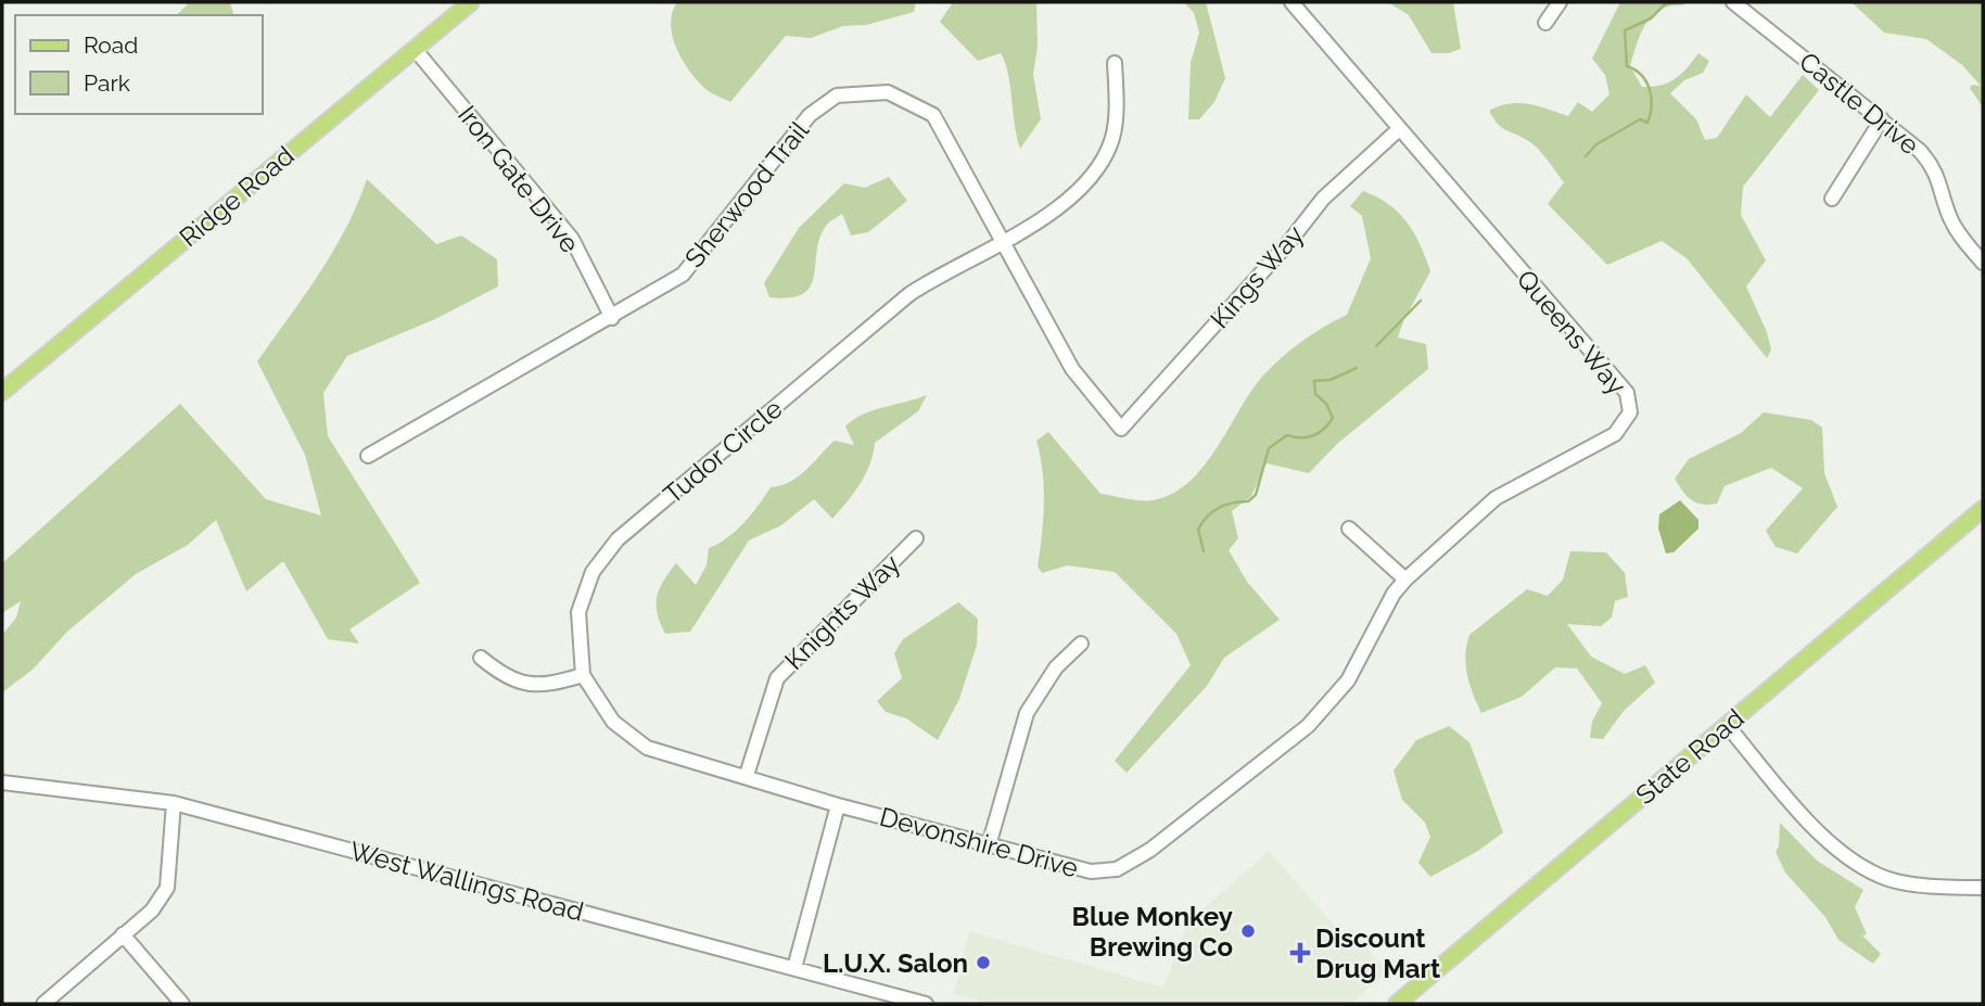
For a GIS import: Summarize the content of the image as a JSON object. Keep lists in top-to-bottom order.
{
  "streets": {
    "main road": ["Ridge Road", "State Road"],
    "street": [
      "Castle Drive",
      "Iron Gate Drive",
      "Sherwood Trail",
      "Kings Way",
      "Queens Way",
      "Tudor Circle",
      "Knights Way",
      "Devonshire Drive",
      "West Wallings Road"
    ]
  },
  "crossings": [
    ["Iron Gate Drive", "Sherwood Trail"],
    ["Iron Gate Drive", "Ridge Road"],
    ["Sherwood Trail", "Kings Way"],
    ["Sherwood Trail", "Tudor Circle"],
    ["Kings Way", "Queens Way"],
    ["Queens Way", "Devonshire Drive"],
    ["Tudor Circle", "Knights Way"],
    ["Tudor Circle", "Devonshire Drive"]
  ],
  "places": {
    "other": ["Blue Monkey Brewing Co", "L.U.X. Salon"],
    "health": ["Discount Drug Mart"]
  },
  "legend": ["Road", "Park"]
}
